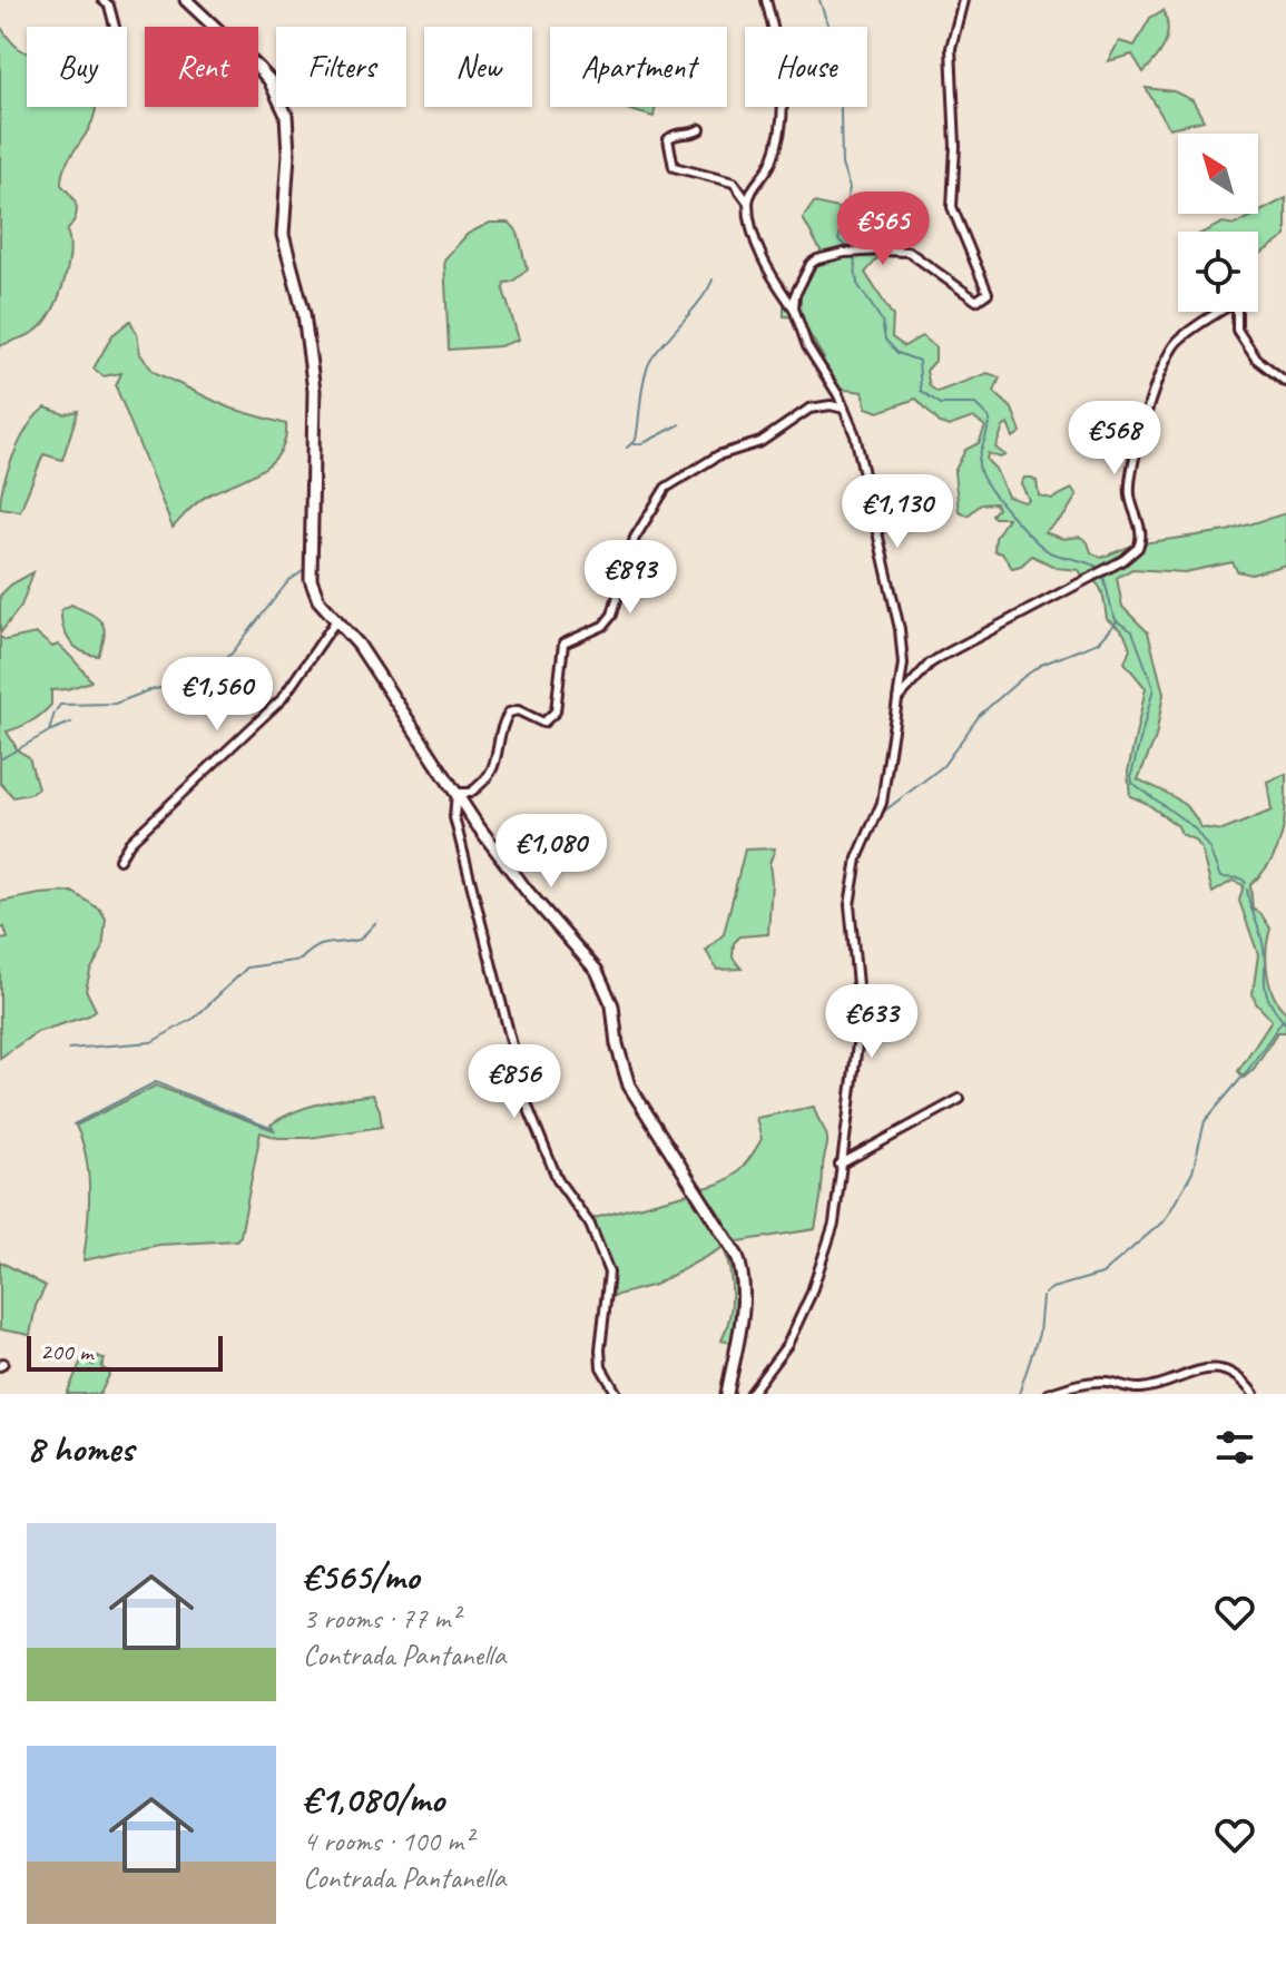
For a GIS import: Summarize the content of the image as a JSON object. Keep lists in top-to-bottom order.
{
  "scale_bar": "200 m",
  "north": "top left",
  "page": {
    "chip": [
      "Buy",
      "Rent",
      "Filters",
      "New",
      "Apartment",
      "House"
    ],
    "price": [
      "€565",
      "€568",
      "€1,130",
      "€893",
      "€1,560",
      "€1,080",
      "€633",
      "€856"
    ],
    "scale": "200 m",
    "heading": "8 homes",
    "list": [
      {
        "name": "€565/mo",
        "note": "3 rooms · 77 m² · Contrada Pantanella"
      },
      {
        "name": "€1,080/mo",
        "note": "4 rooms · 100 m² · Contrada Pantanella"
      }
    ]
  }
}
